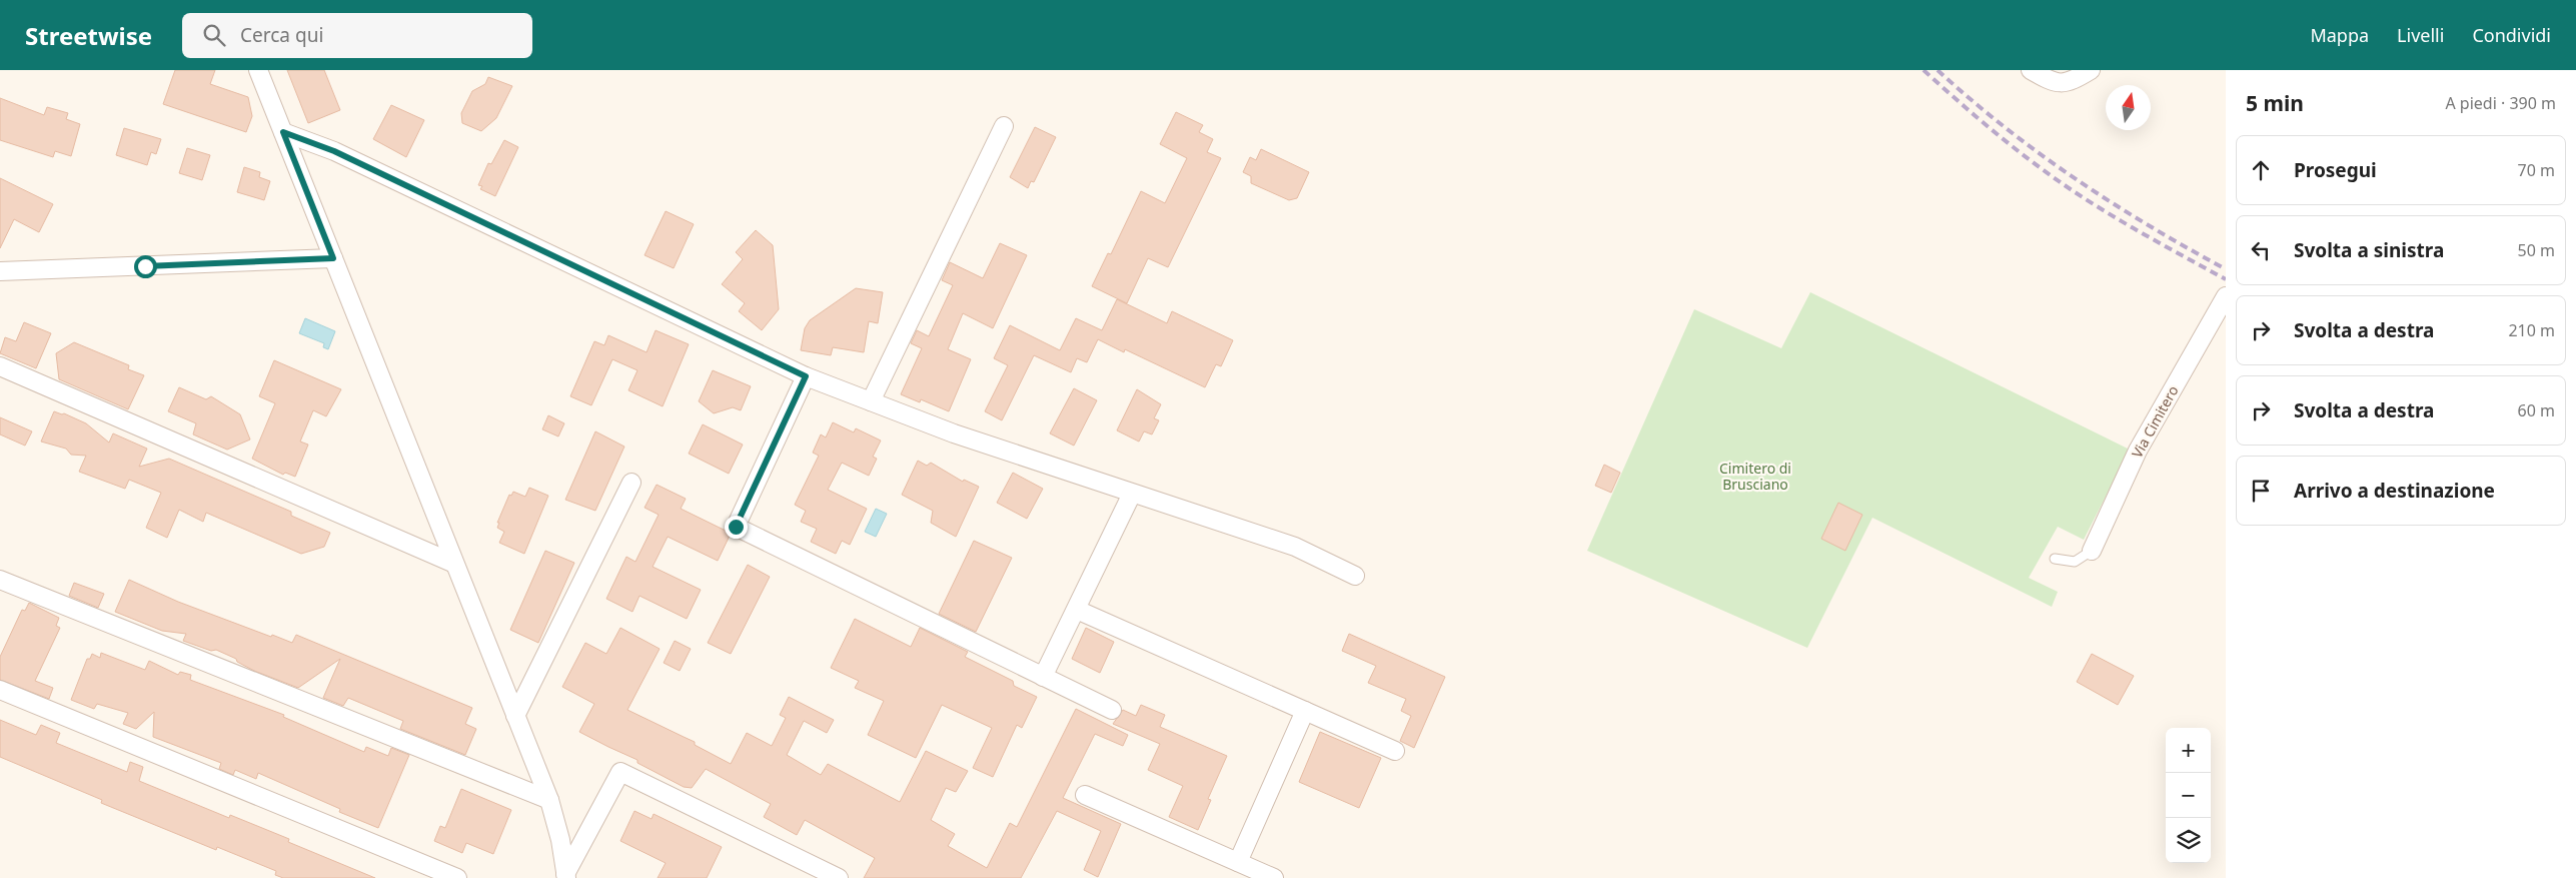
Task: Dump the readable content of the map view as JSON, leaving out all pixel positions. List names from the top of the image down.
{
  "streets": {
    "street": ["Via Cimitero"]
  },
  "parks": ["Cimitero di Brusciano"],
  "north": "top",
  "page": {
    "header": "Streetwise",
    "search": "Cerca qui",
    "nav": ["Mappa", "Livelli", "Condividi"],
    "heading": ["5 min", "A piedi · 390 m"],
    "list": [
      ["Prosegui", "70 m"],
      ["Svolta a sinistra", "50 m"],
      ["Svolta a destra", "210 m"],
      ["Svolta a destra", "60 m"],
      "Arrivo a destinazione"
    ],
    "map_buttons": ["+", "−"]
  }
}
